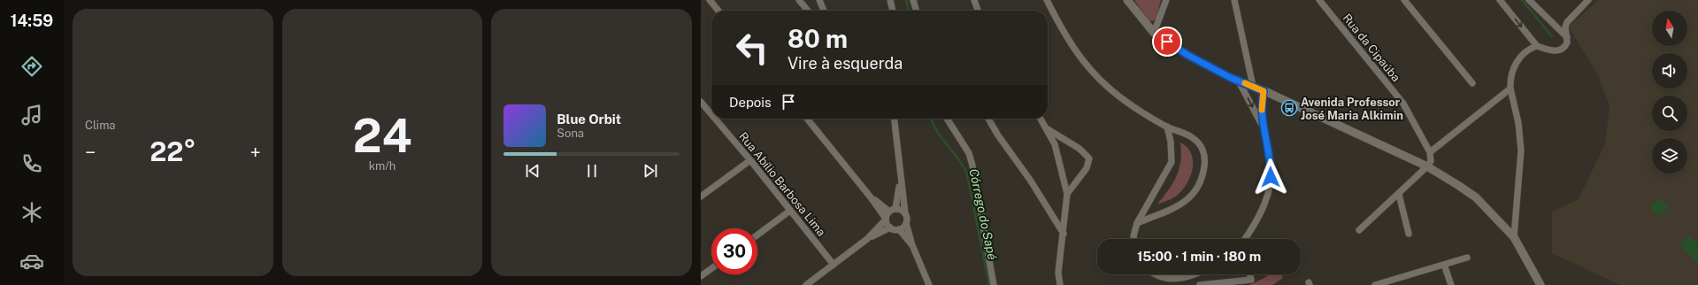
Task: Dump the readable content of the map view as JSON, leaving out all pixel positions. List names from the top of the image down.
{
  "streets": {
    "street": ["Rua da Cipaúba", "Rua Abílio Barbosa Lima"]
  },
  "water": ["Córrego do Sapé"],
  "places": {
    "bus stop": ["Avenida Professor José Maria Alkimin"]
  },
  "north": "top",
  "page": {
    "tabs": "14:59",
    "tile": [
      "Clima",
      ["24", "km/h"]
    ],
    "turn": ["80 m", "Vire à esquerda"],
    "then": "Depois",
    "song": ["Blue Orbit", "Sona"],
    "heat": ["−", "22°", "+"],
    "limit": "30",
    "trip": "15:00 · 1 min · 180 m"
  }
}
